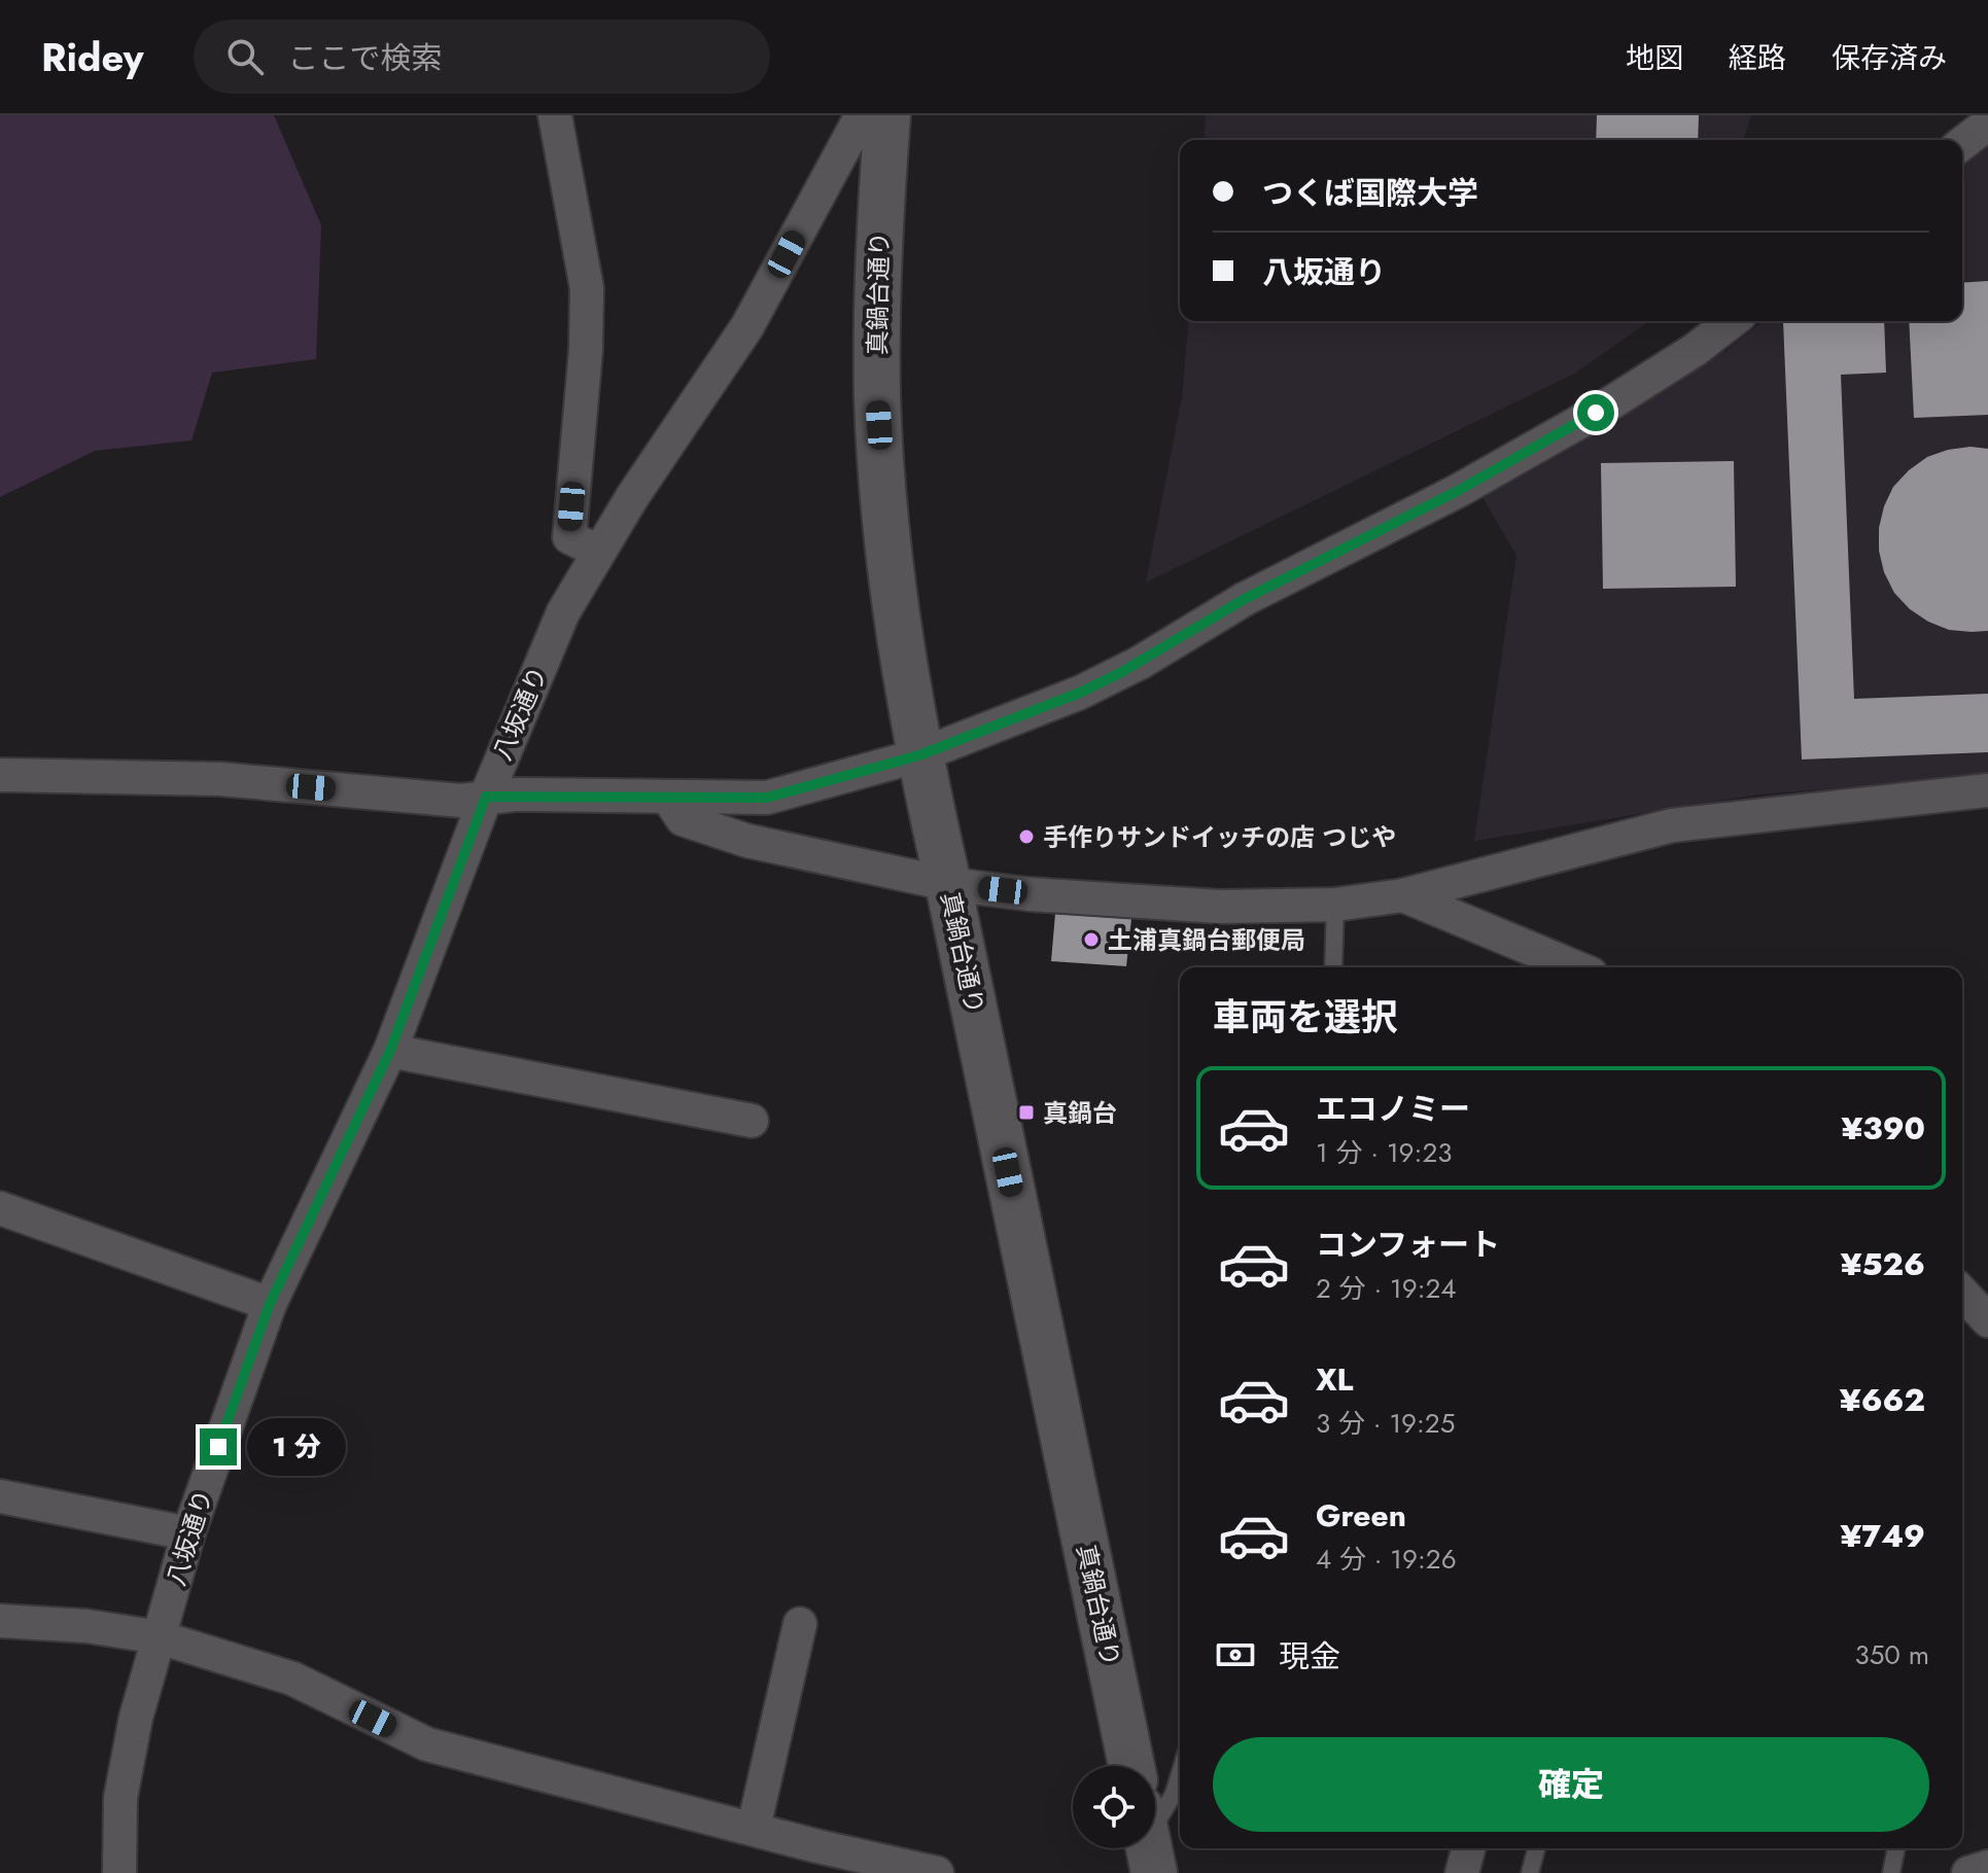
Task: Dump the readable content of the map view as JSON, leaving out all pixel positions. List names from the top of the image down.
{
  "streets": {
    "street": ["真鍋台通り", "八坂通り"]
  },
  "places": {
    "other": ["手作りサンドイッチの店 つじや", "土浦真鍋台郵便局"],
    "transit": ["真鍋台"]
  },
  "page": {
    "header": "Ridey",
    "search": "ここで検索",
    "nav": ["地図", "経路", "保存済み"],
    "banner": ["つくば国際大学", "八坂通り"],
    "heading": "車両を選択",
    "list": [
      {
        "name": "エコノミー",
        "note": "1 分 · 19:23",
        "value": "¥390"
      },
      {
        "name": "コンフォート",
        "note": "2 分 · 19:24",
        "value": "¥526"
      },
      {
        "name": "XL",
        "note": "3 分 · 19:25",
        "value": "¥662"
      },
      {
        "name": "Green",
        "note": "4 分 · 19:26",
        "value": "¥749"
      }
    ],
    "bubble": "1 分",
    "pay": ["現金", "350 m"],
    "buttons": "確定"
  }
}
